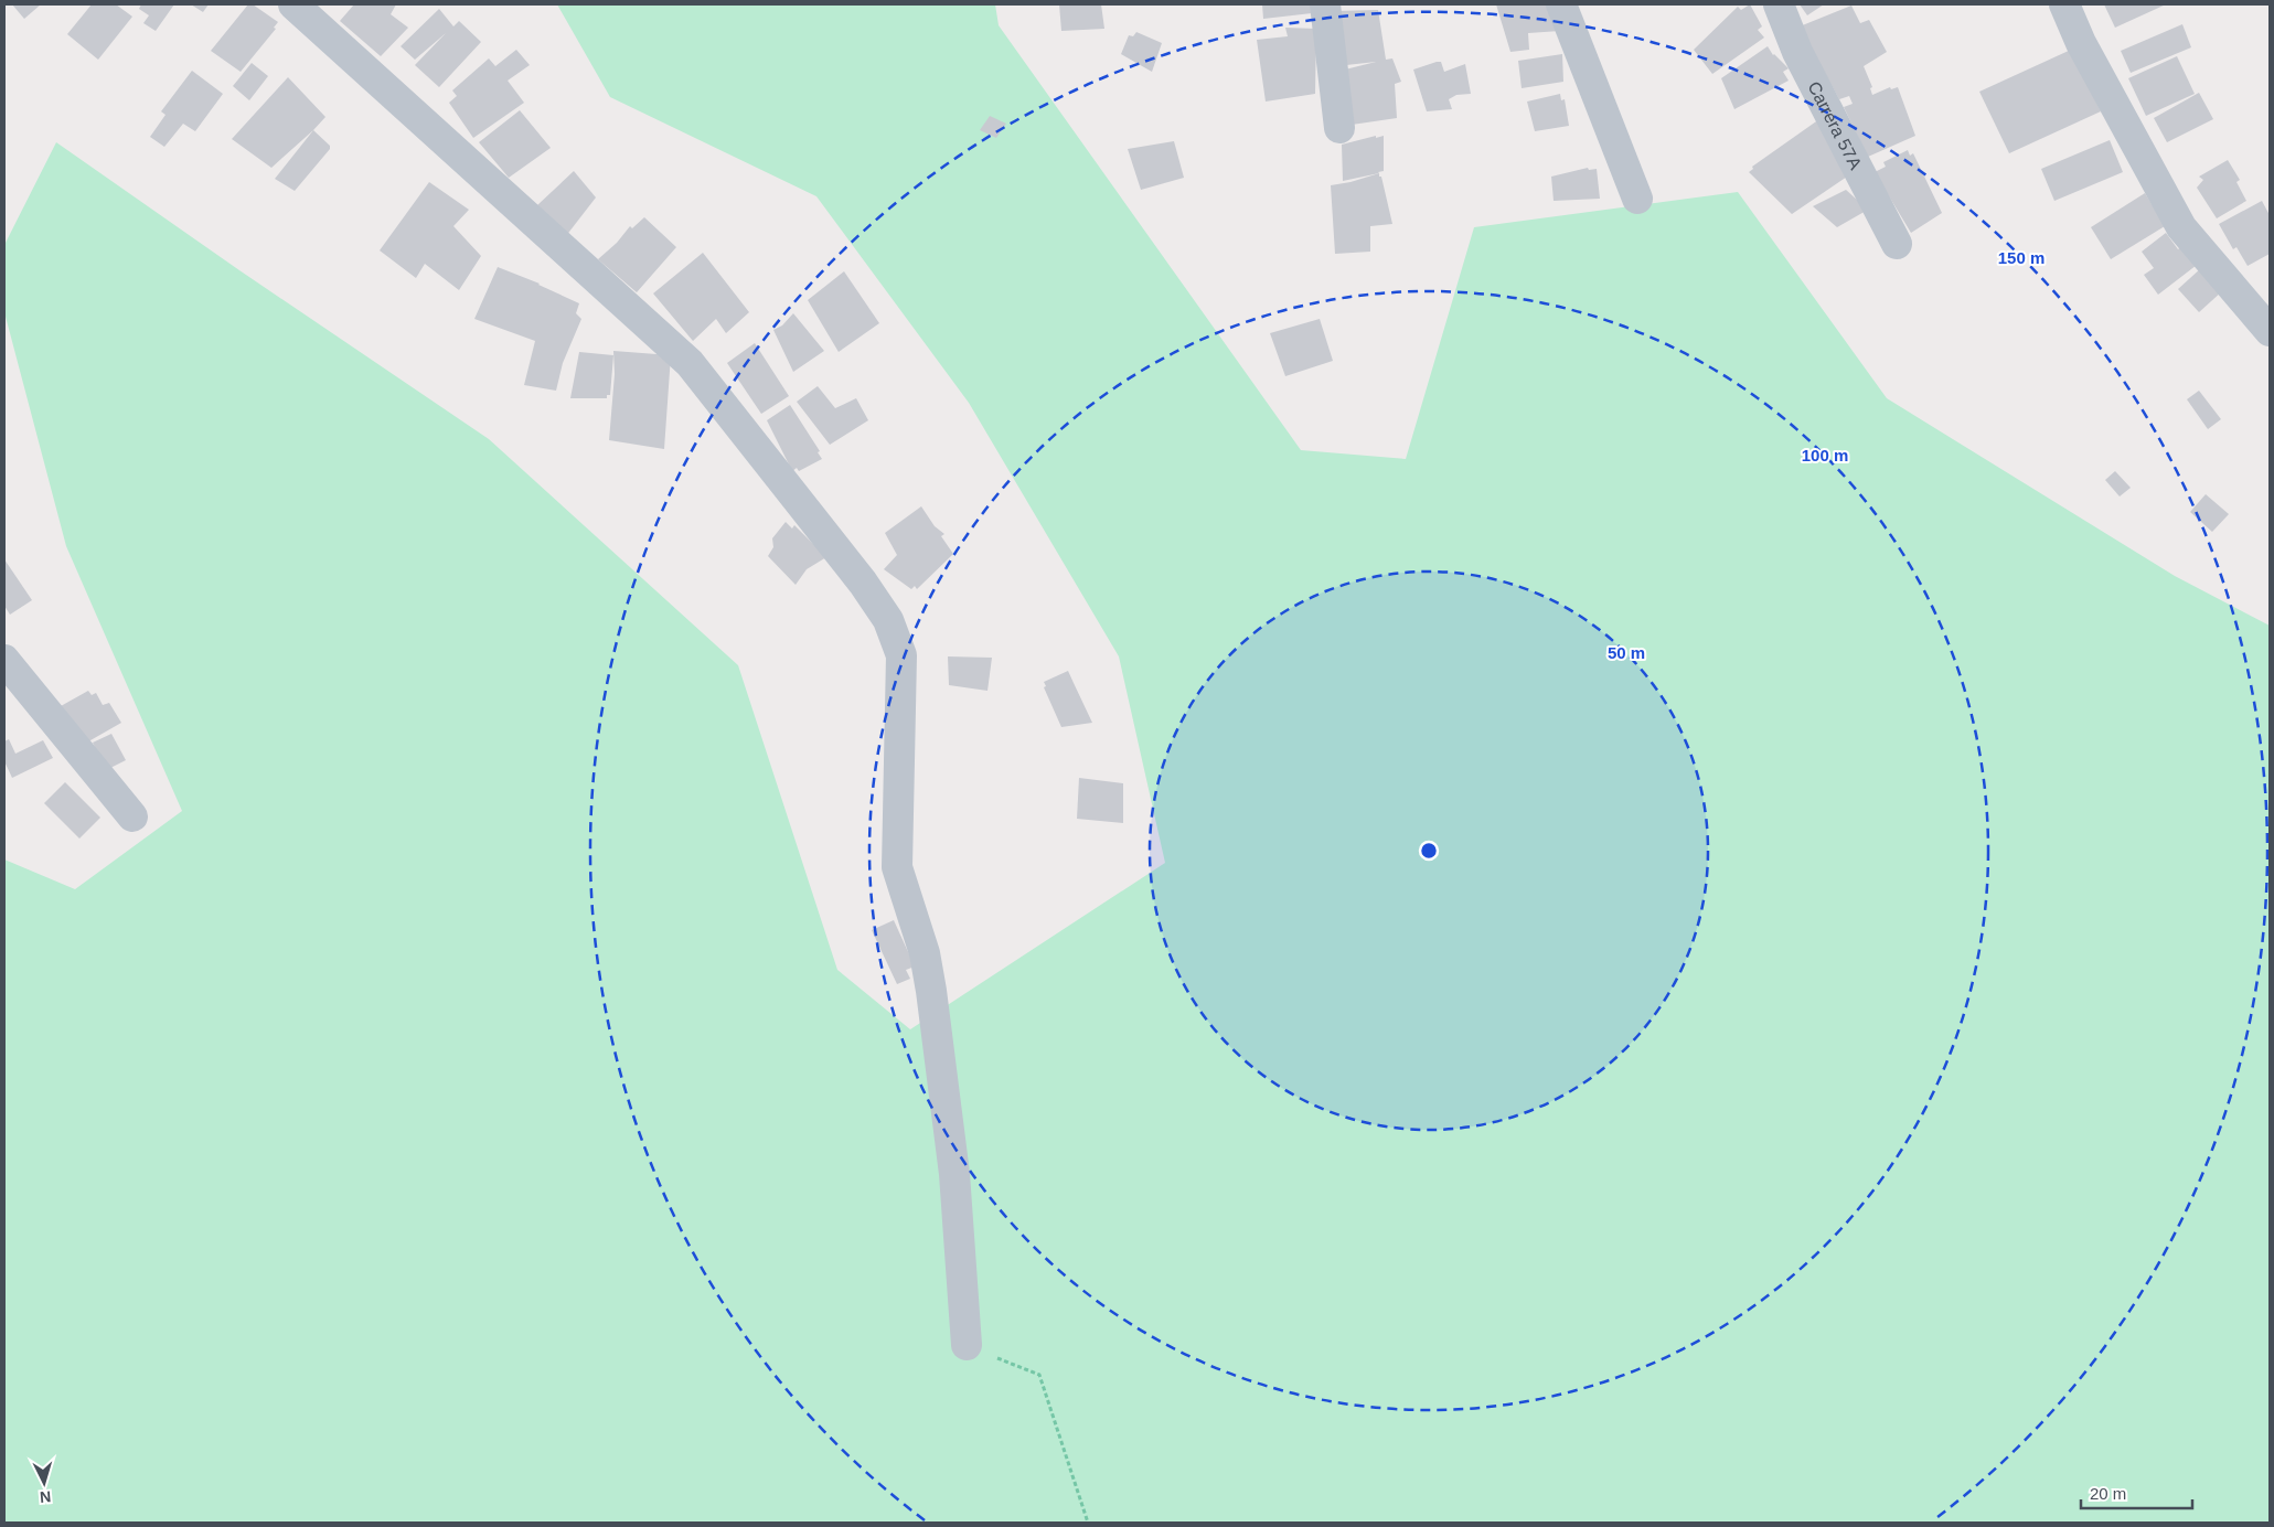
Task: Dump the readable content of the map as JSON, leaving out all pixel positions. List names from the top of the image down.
{
  "streets": {
    "street": ["Carrera 57A"]
  },
  "scale_bar": "20 m",
  "north": "bottom",
  "rings": ["150 m", "100 m", "50 m"]
}
